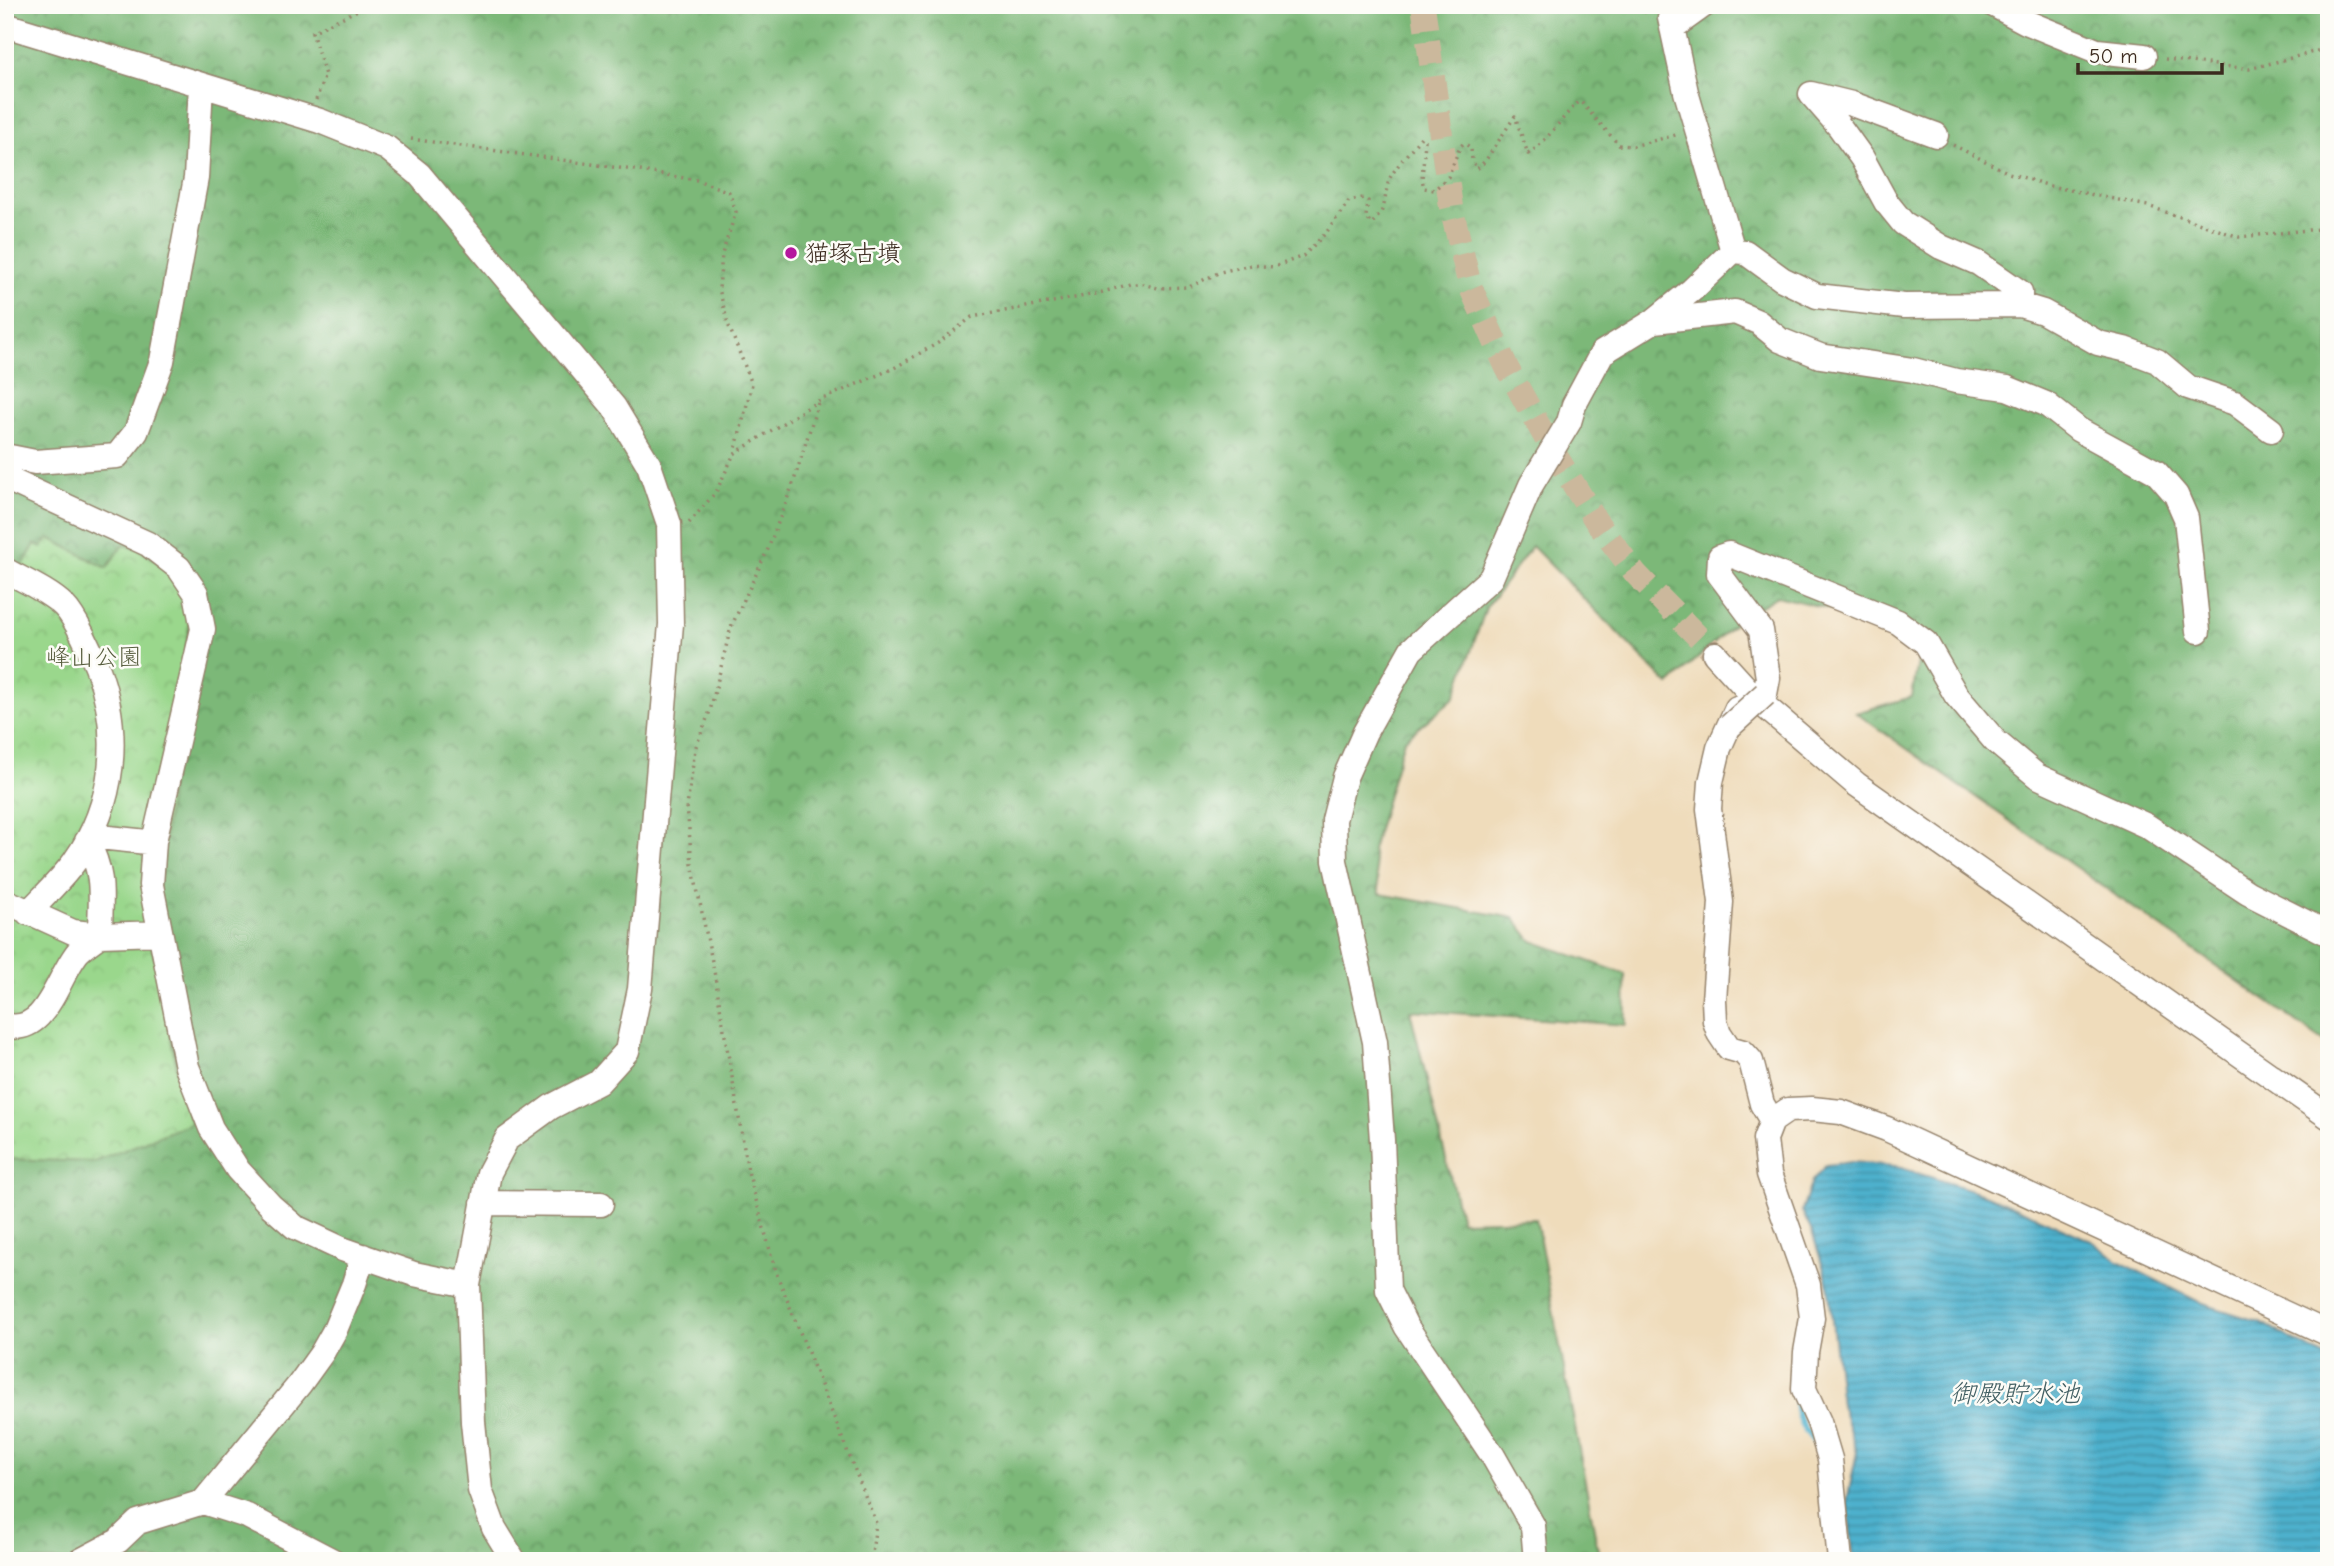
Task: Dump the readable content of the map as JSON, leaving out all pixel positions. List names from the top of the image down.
{
  "water": ["御殿貯水池"],
  "parks": ["峰山公園"],
  "places": ["猫塚古墳"],
  "scale_bar": "50 m"
}
